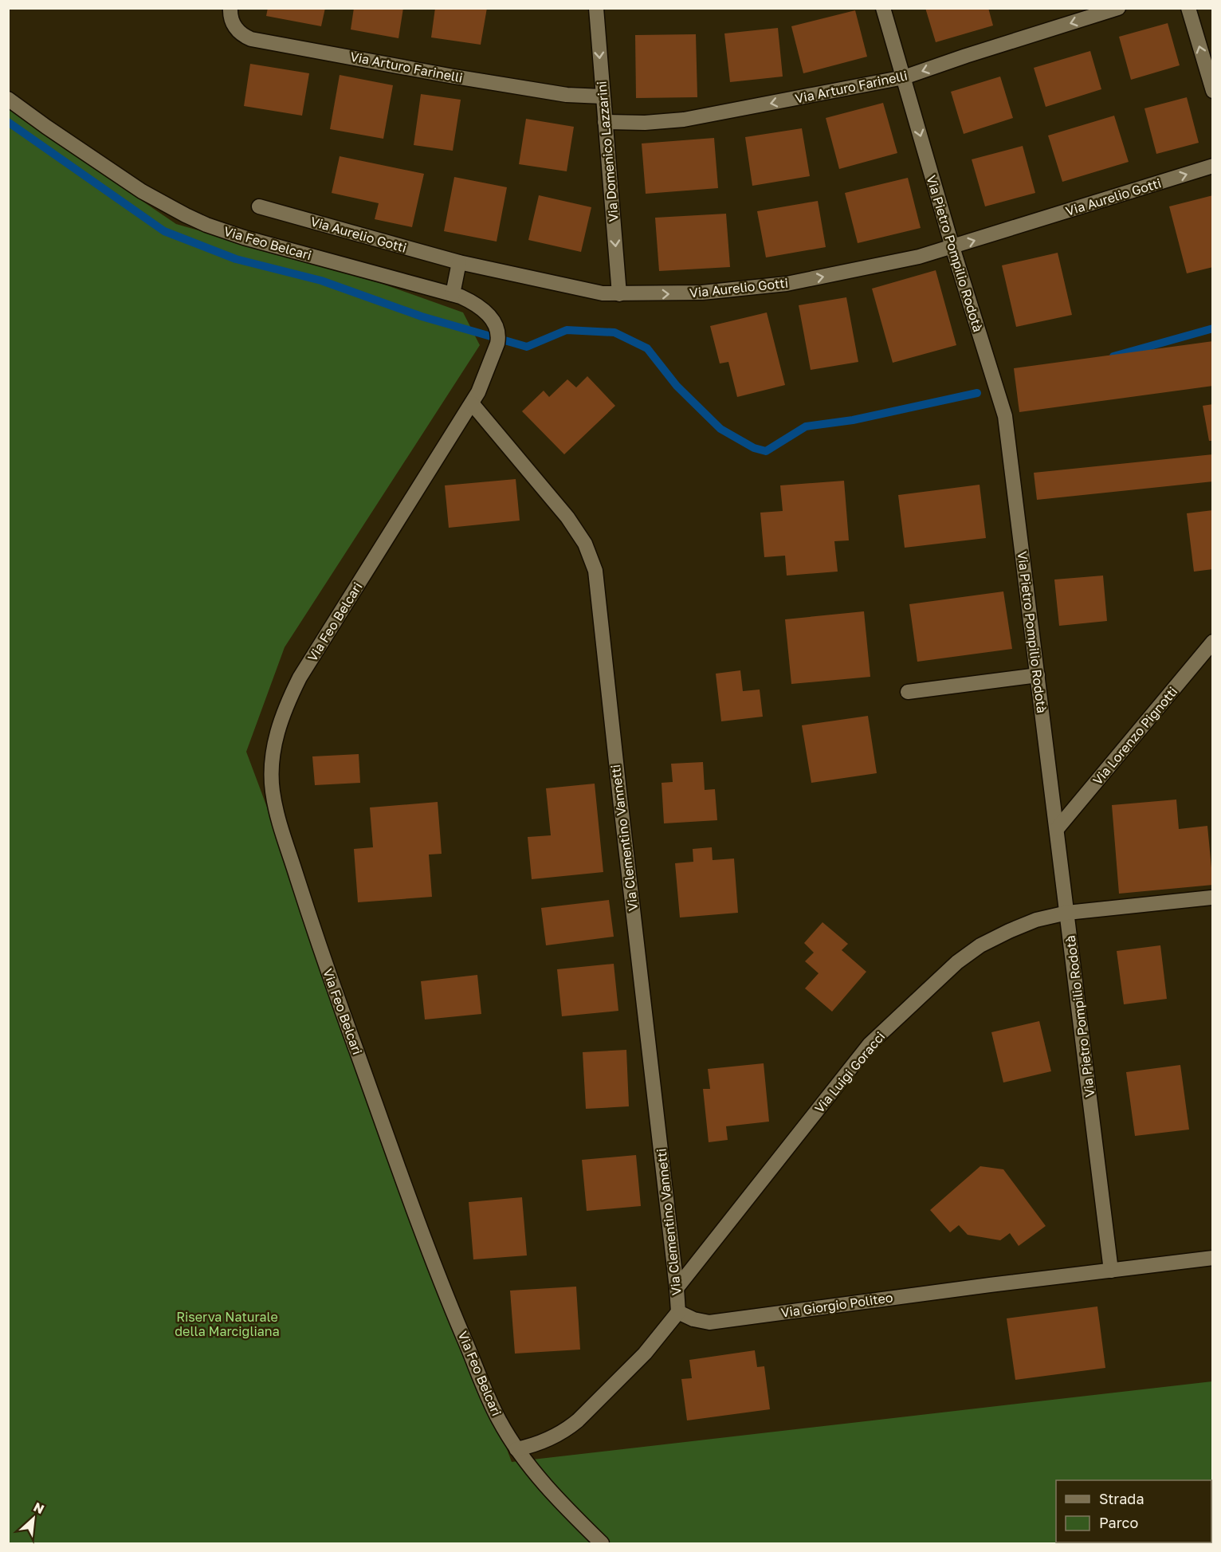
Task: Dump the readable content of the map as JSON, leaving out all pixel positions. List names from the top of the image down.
{
  "streets": {
    "street": [
      "Via Arturo Farinelli",
      "Via Domenico Lazzarini",
      "Via Aurelio Gotti",
      "Via Feo Belcari",
      "Via Pietro Pompilio Rodotà",
      "Via Lorenzo Pignotti",
      "Via Clementino Vannetti",
      "Via Luigi Goracci",
      "Via Giorgio Politeo"
    ]
  },
  "crossings": [
    ["Via Arturo Farinelli", "Via Domenico Lazzarini"],
    ["Via Arturo Farinelli", "Via Pietro Pompilio Rodotà"],
    ["Via Domenico Lazzarini", "Via Aurelio Gotti"],
    ["Via Aurelio Gotti", "Via Pietro Pompilio Rodotà"],
    ["Via Feo Belcari", "Via Clementino Vannetti"],
    ["Via Pietro Pompilio Rodotà", "Via Lorenzo Pignotti"],
    ["Via Pietro Pompilio Rodotà", "Via Luigi Goracci"],
    ["Via Pietro Pompilio Rodotà", "Via Giorgio Politeo"],
    ["Via Clementino Vannetti", "Via Luigi Goracci"],
    ["Via Clementino Vannetti", "Via Giorgio Politeo"]
  ],
  "one_way": ["Via Arturo Farinelli", "Via Domenico Lazzarini", "Via Aurelio Gotti"],
  "parks": ["Riserva Naturale della Marcigliana"],
  "legend": ["Strada", "Parco"],
  "north": "top right"
}
